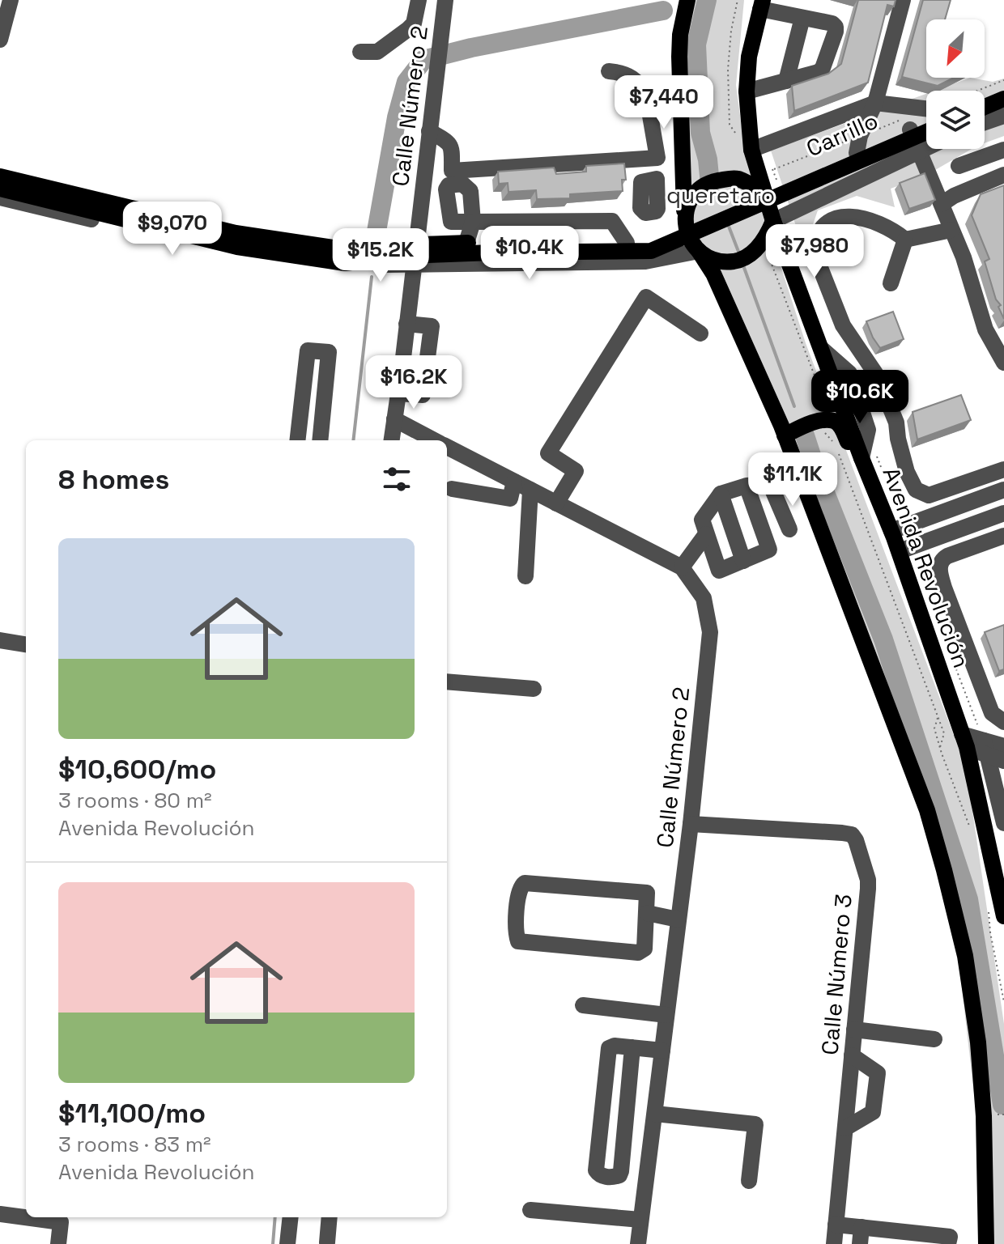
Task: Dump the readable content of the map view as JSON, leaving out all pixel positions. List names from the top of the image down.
{
  "streets": {
    "main road": ["Carrillo", "Avenida Revolución"],
    "street": ["Calle Número 2", "Calle Número 3"]
  },
  "crossings": [
    ["Calle Número 2", "Calle Número 3"],
    ["Carrillo", "Avenida Revolución"]
  ],
  "parks": ["queretaro"],
  "north": "bottom left",
  "page": {
    "price": [
      "$7,440",
      "$9,070",
      "$7,980",
      "$10.4K",
      "$15.2K",
      "$16.2K",
      "$10.6K",
      "$11.1K"
    ],
    "heading": "8 homes",
    "list": [
      {
        "name": "$10,600/mo",
        "note": "3 rooms · 80 m² · Avenida Revolución"
      },
      {
        "name": "$11,100/mo",
        "note": "3 rooms · 83 m² · Avenida Revolución"
      }
    ]
  }
}
